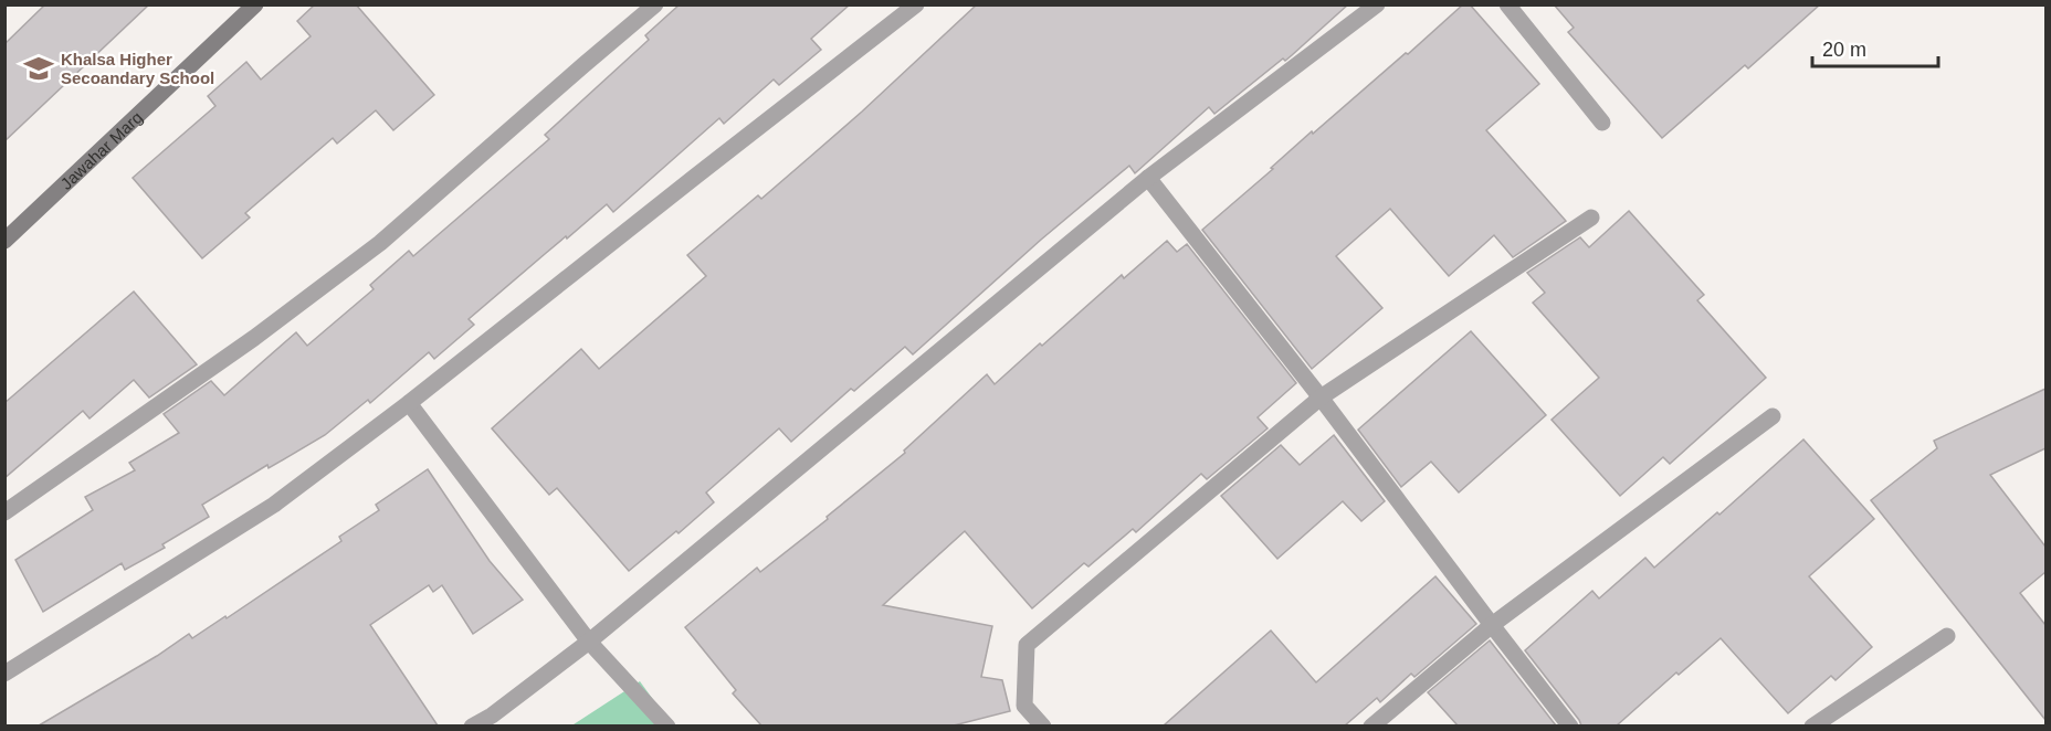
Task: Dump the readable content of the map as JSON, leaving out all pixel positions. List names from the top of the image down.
{
  "streets": {
    "street": ["Jawahar Marg"]
  },
  "places": {
    "school or university": ["Khalsa Higher Secoandary School"]
  },
  "scale_bar": "20 m"
}
